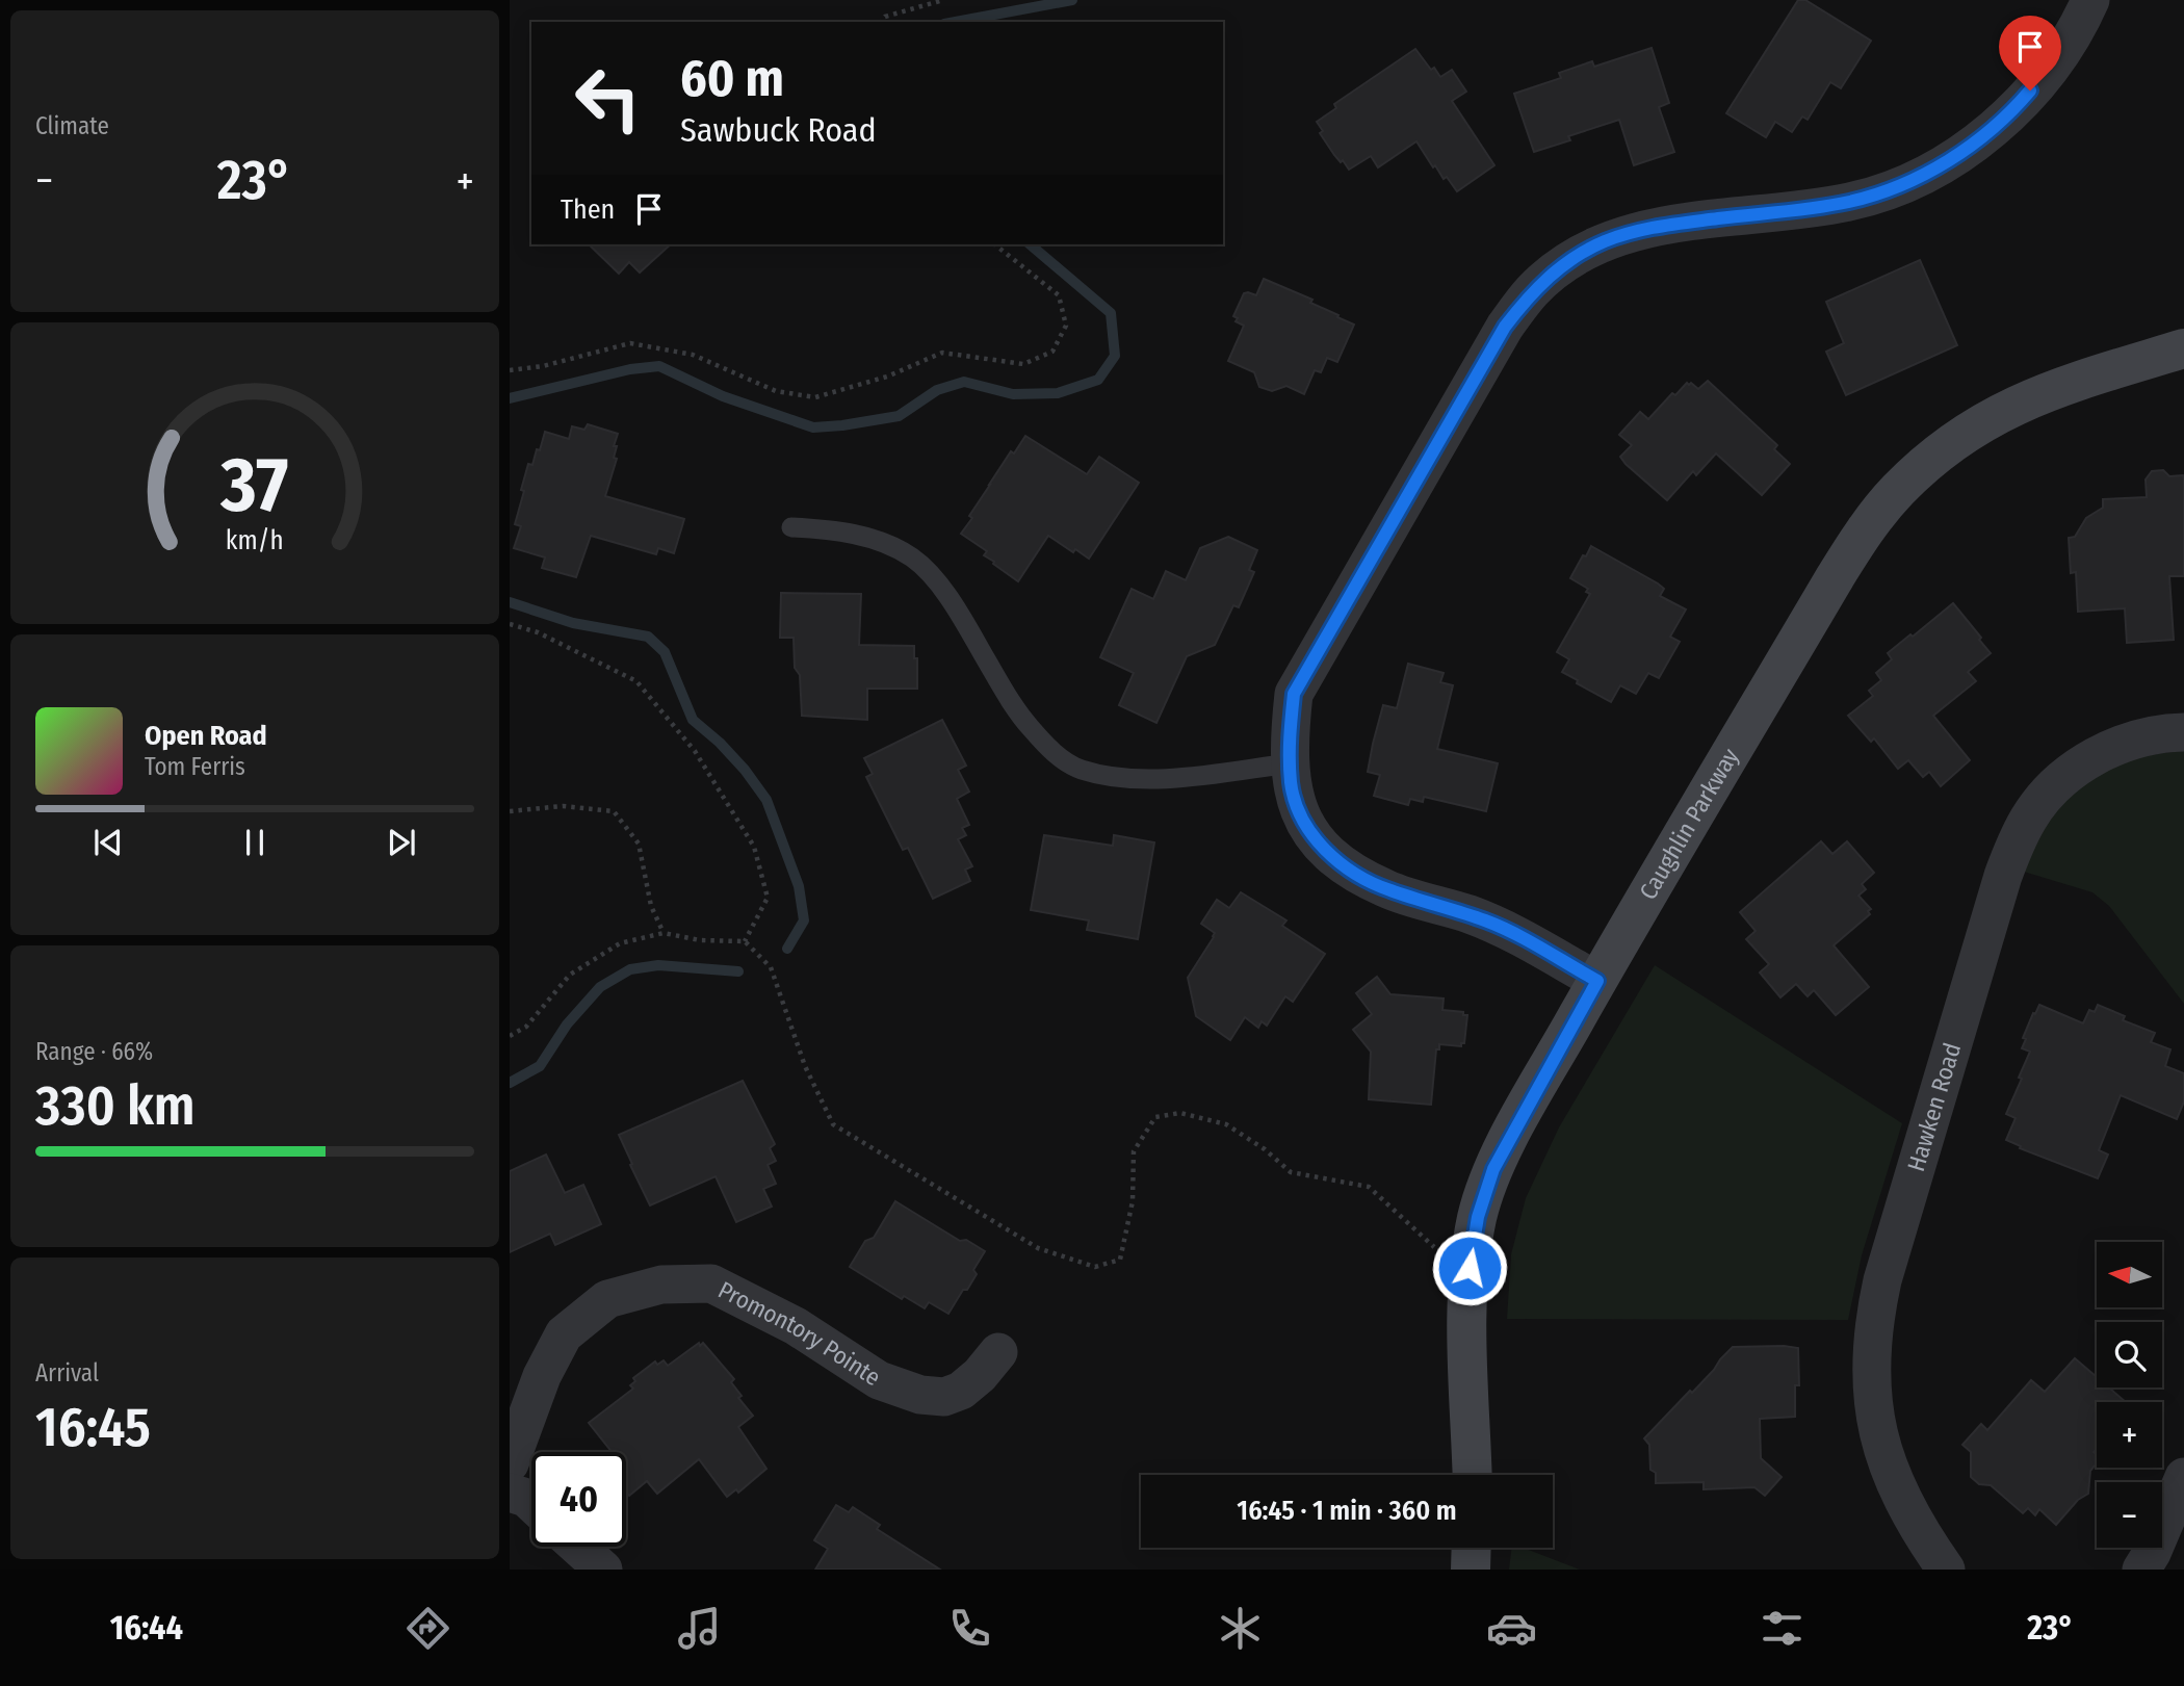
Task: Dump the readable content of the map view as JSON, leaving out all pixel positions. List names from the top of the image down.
{
  "streets": {
    "street": ["Caughlin Parkway", "Hawken Road", "Promontory Pointe"]
  },
  "north": "left",
  "page": {
    "tile": [
      "Climate",
      ["Range · 66%", "330 km"],
      ["Arrival", "16:45"]
    ],
    "turn": ["60 m", "Sawbuck Road"],
    "heat": ["−", "23°", "+"],
    "then": "Then",
    "song": ["Open Road", "Tom Ferris"],
    "map_buttons": ["+", "−"],
    "limit": "40",
    "trip": "16:45 · 1 min · 360 m",
    "tabs": ["16:44", "23°"],
    "gauge": ["37", "km/h"]
  }
}
